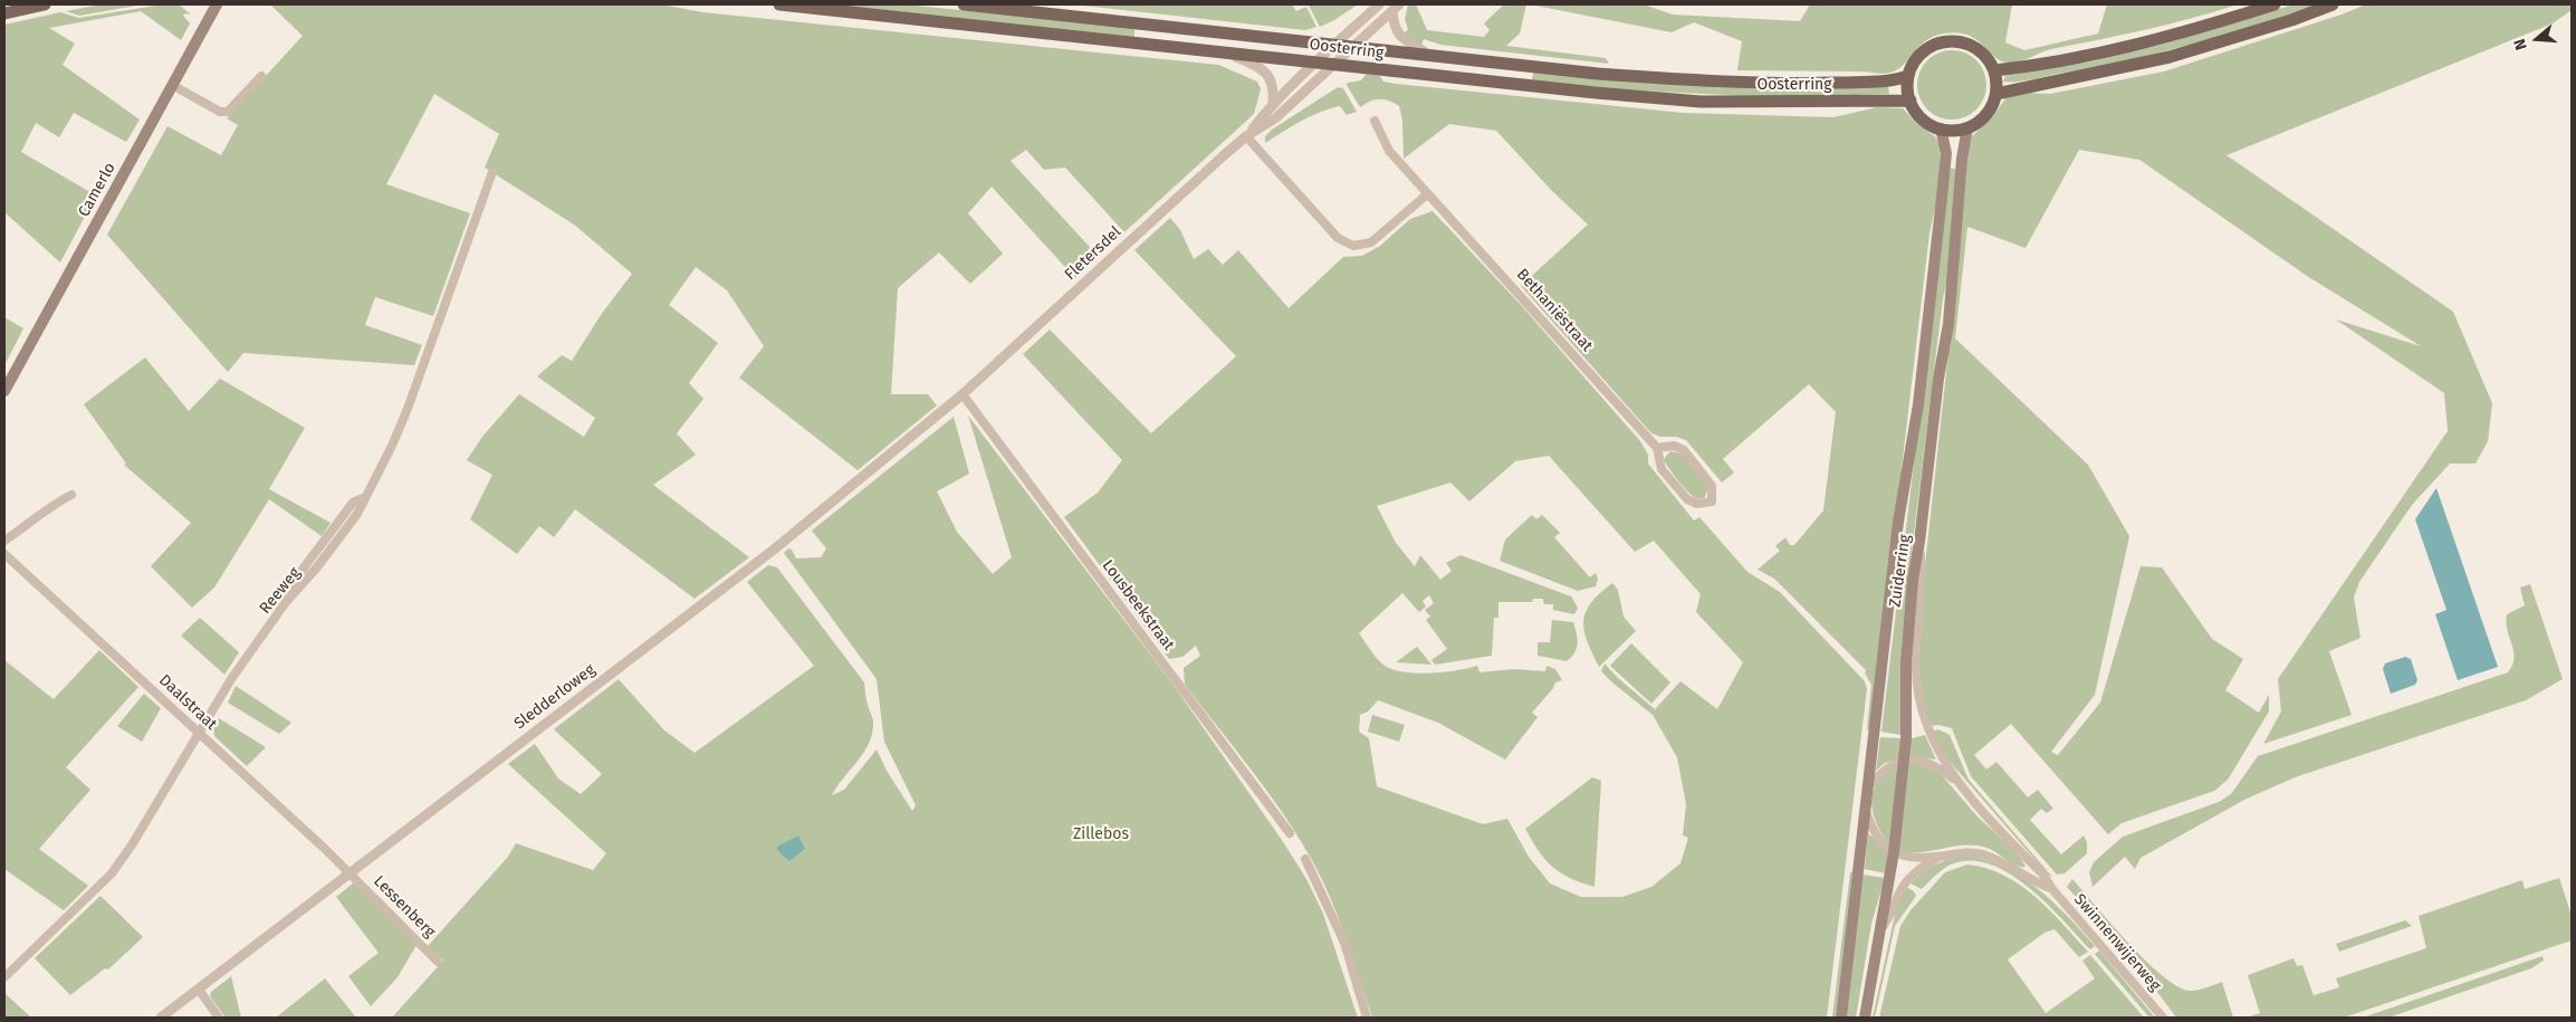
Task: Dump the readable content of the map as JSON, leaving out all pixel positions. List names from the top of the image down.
{
  "streets": {
    "main road": ["Oosterring", "Camerlo", "Zuiderring"],
    "street": [
      "Fletersdel",
      "Bethaniëstraat",
      "Reeweg",
      "Lousbeekstraat",
      "Sledderloweg",
      "Daalstraat",
      "Lessenberg",
      "Swinnenwijerweg"
    ]
  },
  "crossings": [
    ["Oosterring", "Fletersdel"],
    ["Oosterring", "Zuiderring"],
    ["Fletersdel", "Lousbeekstraat"],
    ["Fletersdel", "Sledderloweg"],
    ["Zuiderring", "Swinnenwijerweg"],
    ["Reeweg", "Daalstraat"],
    ["Lousbeekstraat", "Sledderloweg"],
    ["Sledderloweg", "Daalstraat"],
    ["Sledderloweg", "Lessenberg"],
    ["Daalstraat", "Lessenberg"]
  ],
  "parks": ["Zillebos"],
  "north": "left"
}
